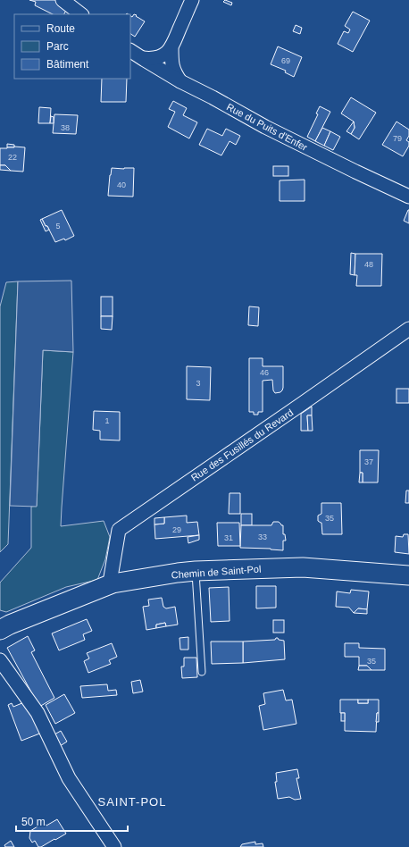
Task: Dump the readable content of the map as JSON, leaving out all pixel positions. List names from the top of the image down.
{
  "streets": {
    "main road": ["Chemin de Saint-Pol"],
    "street": ["Rue du Puits d'Enfer", "Rue des Fusillés du Revard"]
  },
  "crossings": [
    ["Rue des Fusillés du Revard", "Chemin de Saint-Pol"]
  ],
  "districts": ["SAINT-POL"],
  "house_numbers": [
    "69",
    "38",
    "79",
    "22",
    "40",
    "5",
    "48",
    "46",
    "3",
    "1",
    "37",
    "35",
    "29",
    "33",
    "31",
    "35"
  ],
  "legend": ["Route", "Parc", "Bâtiment"],
  "scale_bar": "50 m"
}
